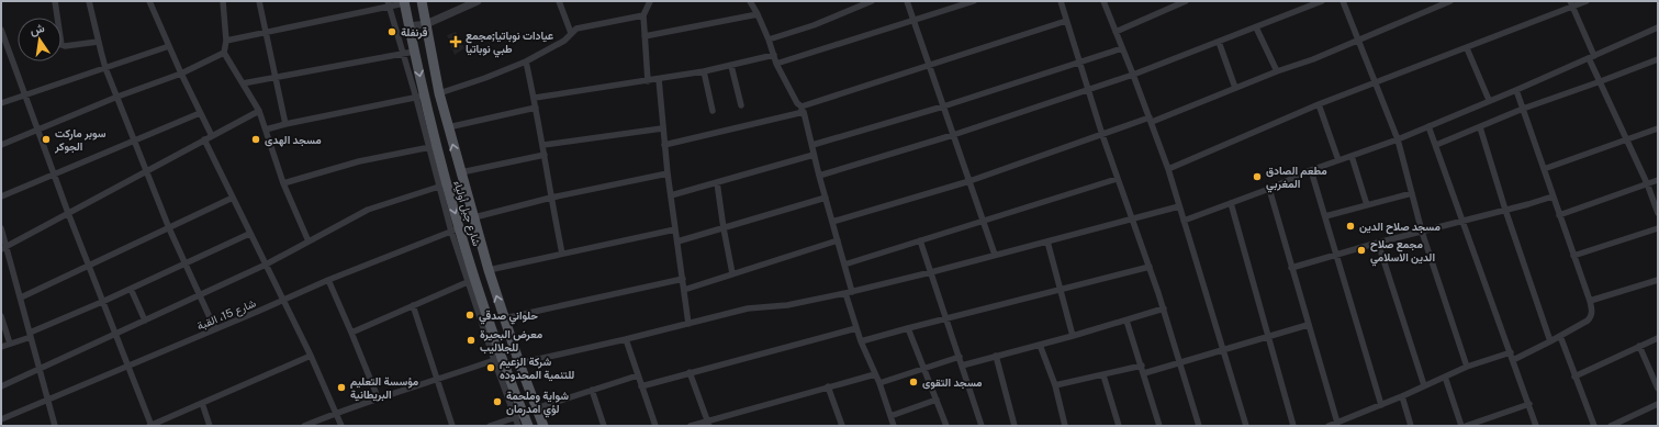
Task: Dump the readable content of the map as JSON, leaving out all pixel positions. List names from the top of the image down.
{
  "streets": {
    "main road": ["شارع جبل أولياء"],
    "street": ["شارع 15، القبة"]
  },
  "crossings": [
    ["شارع جبل أولياء", "شارع 15، القبة"]
  ],
  "places": {
    "other": [
      "قرنفلة",
      "سوبر ماركت الجوكر",
      "مسجد الهدى",
      "مطعم الصادق المغربي",
      "مسجد صلاح الدين",
      "مجمع صلاح الدين الاسلامي",
      "حلواني صدقي",
      "معرض البحيرة للجلاليب",
      "شركة الزعيم للتنمية المحدوده",
      "مسجد التقوى",
      "مؤسسة التعليم البريطانية",
      "شواية وملحمة لؤي امدرمان"
    ],
    "health": ["عيادات نوباتيا;مجمع طبي نوباتيا"]
  },
  "north": "top"
}
